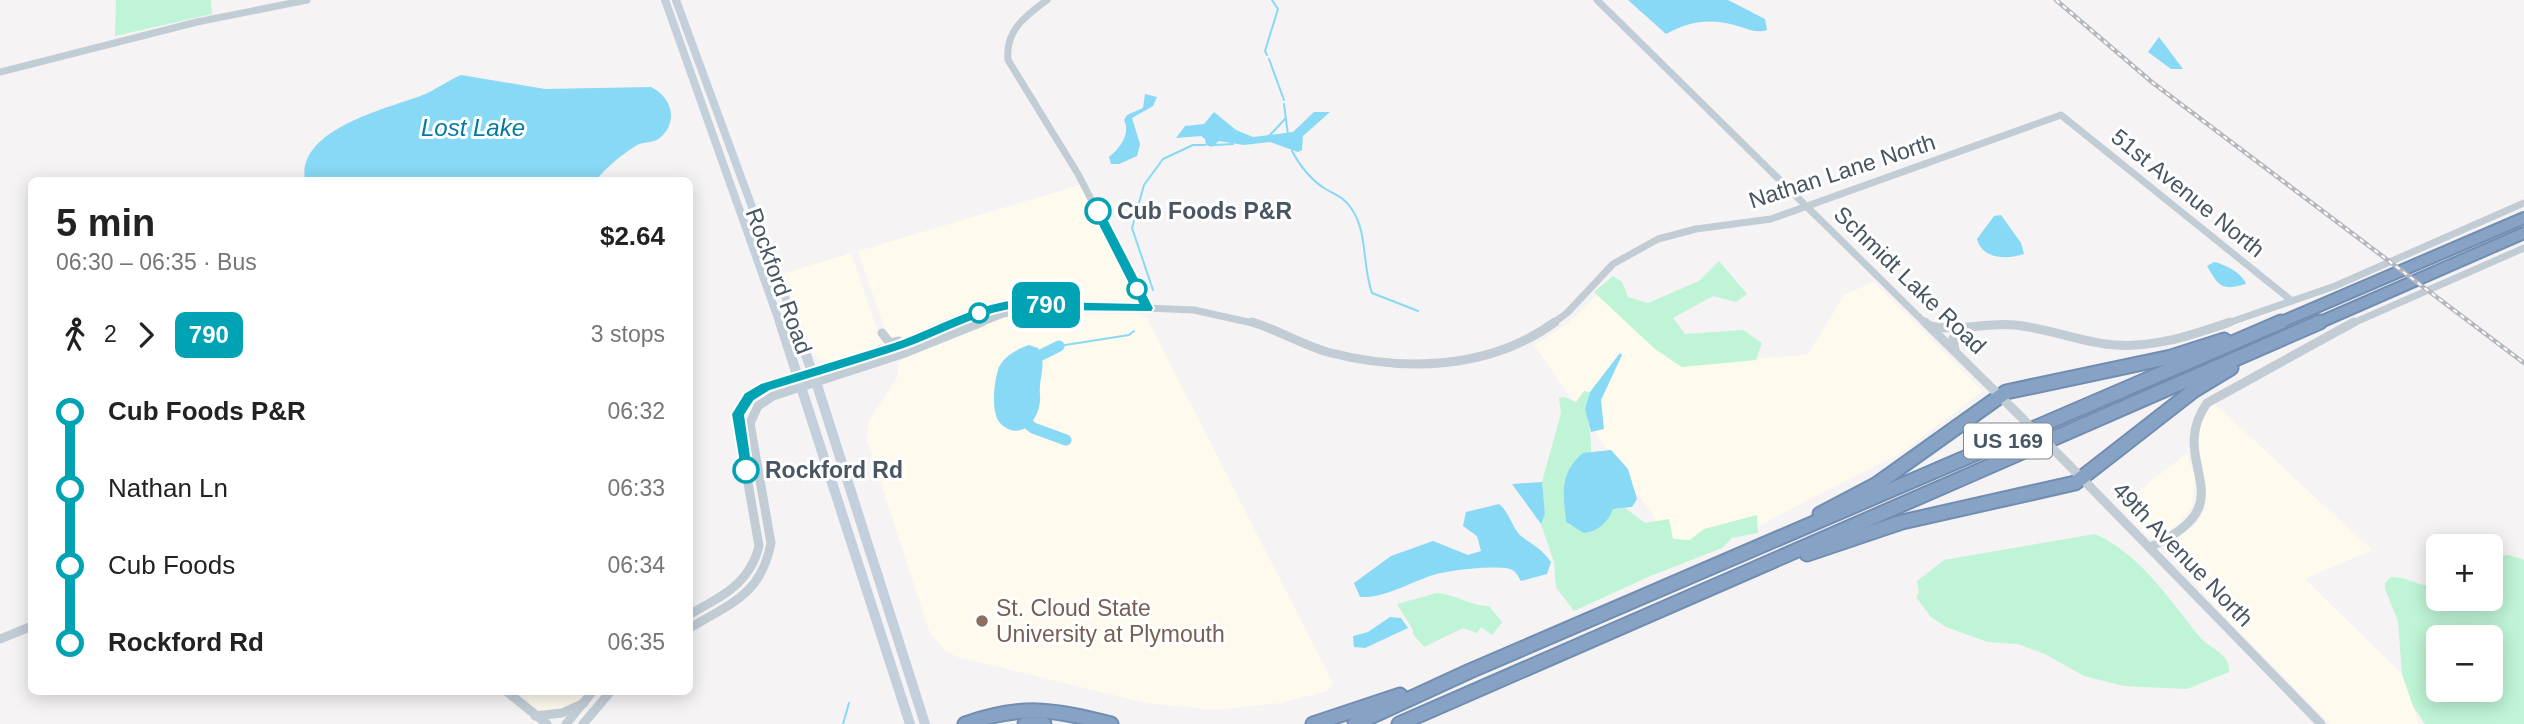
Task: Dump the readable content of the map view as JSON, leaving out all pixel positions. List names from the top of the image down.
{
  "streets": {
    "highway": ["US 169"],
    "main road": ["Rockford Road"],
    "street": [
      "Nathan Lane North",
      "51st Avenue North",
      "Schmidt Lake Road",
      "49th Avenue North"
    ]
  },
  "crossings": [
    ["Nathan Lane North", "51st Avenue North"],
    ["Nathan Lane North", "Schmidt Lake Road"],
    ["Nathan Lane North", "Rockford Road"],
    ["Schmidt Lake Road", "49th Avenue North"]
  ],
  "water": ["Lost Lake"],
  "places": ["Cub Foods P&R", "Rockford Rd", "St. Cloud State University at Plymouth"],
  "lines": ["bus line 790"],
  "page": {
    "on_map": "790",
    "heading": ["5 min", "06:30 – 06:35 · Bus", "$2.64"],
    "legs": ["2", "790", "3 stops"],
    "list": [
      {
        "name": "Cub Foods P&R",
        "value": "06:32"
      },
      {
        "name": "Nathan Ln",
        "value": "06:33"
      },
      {
        "name": "Cub Foods",
        "value": "06:34"
      },
      {
        "name": "Rockford Rd",
        "value": "06:35"
      }
    ],
    "map_buttons": ["+", "−"]
  }
}
